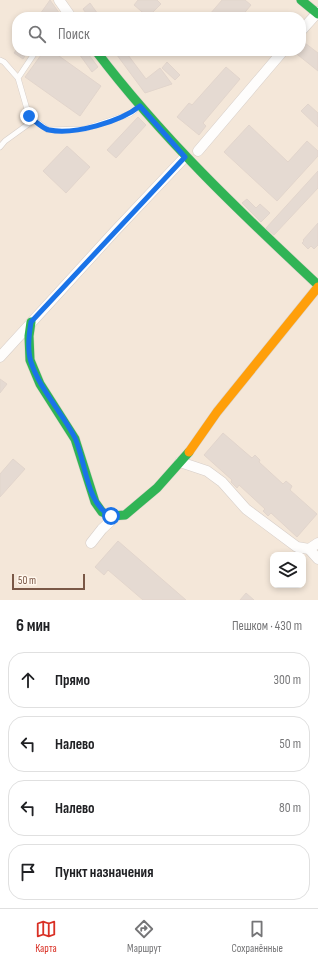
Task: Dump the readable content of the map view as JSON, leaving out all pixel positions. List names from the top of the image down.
{
  "scale_bar": "50 m",
  "page": {
    "search": "Поиск",
    "scale": "50 m",
    "heading": ["6 мин", "Пешком · 430 m"],
    "list": [
      ["Прямо", "300 m"],
      ["Налево", "50 m"],
      ["Налево", "80 m"],
      "Пункт назначения"
    ],
    "nav": ["Карта", "Маршрут", "Сохранённые"]
  }
}
